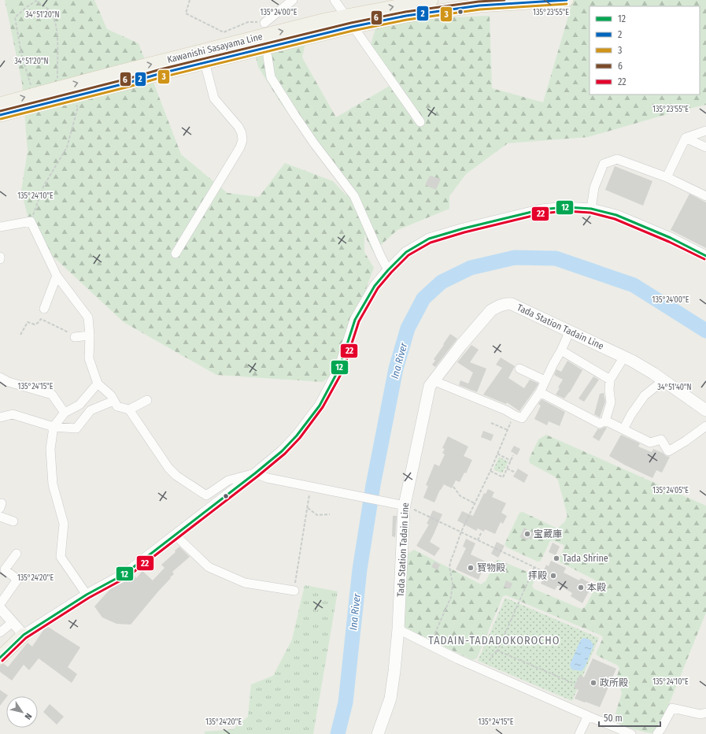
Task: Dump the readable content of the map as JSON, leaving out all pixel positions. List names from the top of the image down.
{
  "streets": {
    "main road": ["Kawanishi Sasayama Line", "Tada Station Tadain Line"]
  },
  "districts": ["TADAIN-TADADOKOROCHO"],
  "water": ["Ina River"],
  "places": [
    "宝蔵庫",
    "Tada Shrine",
    "寳物殿",
    "拝殿",
    "本殿",
    "政所殿"
  ],
  "lines": [
    "transit line 2",
    "transit line 6",
    "transit line 3",
    "transit line 12",
    "transit line 22"
  ],
  "legend": [
    "12",
    "2",
    "3",
    "6",
    "22"
  ],
  "scale_bar": "50 m",
  "north": "bottom right",
  "coordinates": [
    "135°24'00\"E",
    "135°23'55\"E",
    "34°51'20\"N",
    "135°24'10\"E",
    "135°24'15\"E",
    "34°51'40\"N",
    "135°24'05\"E",
    "135°24'20\"E"
  ]
}
